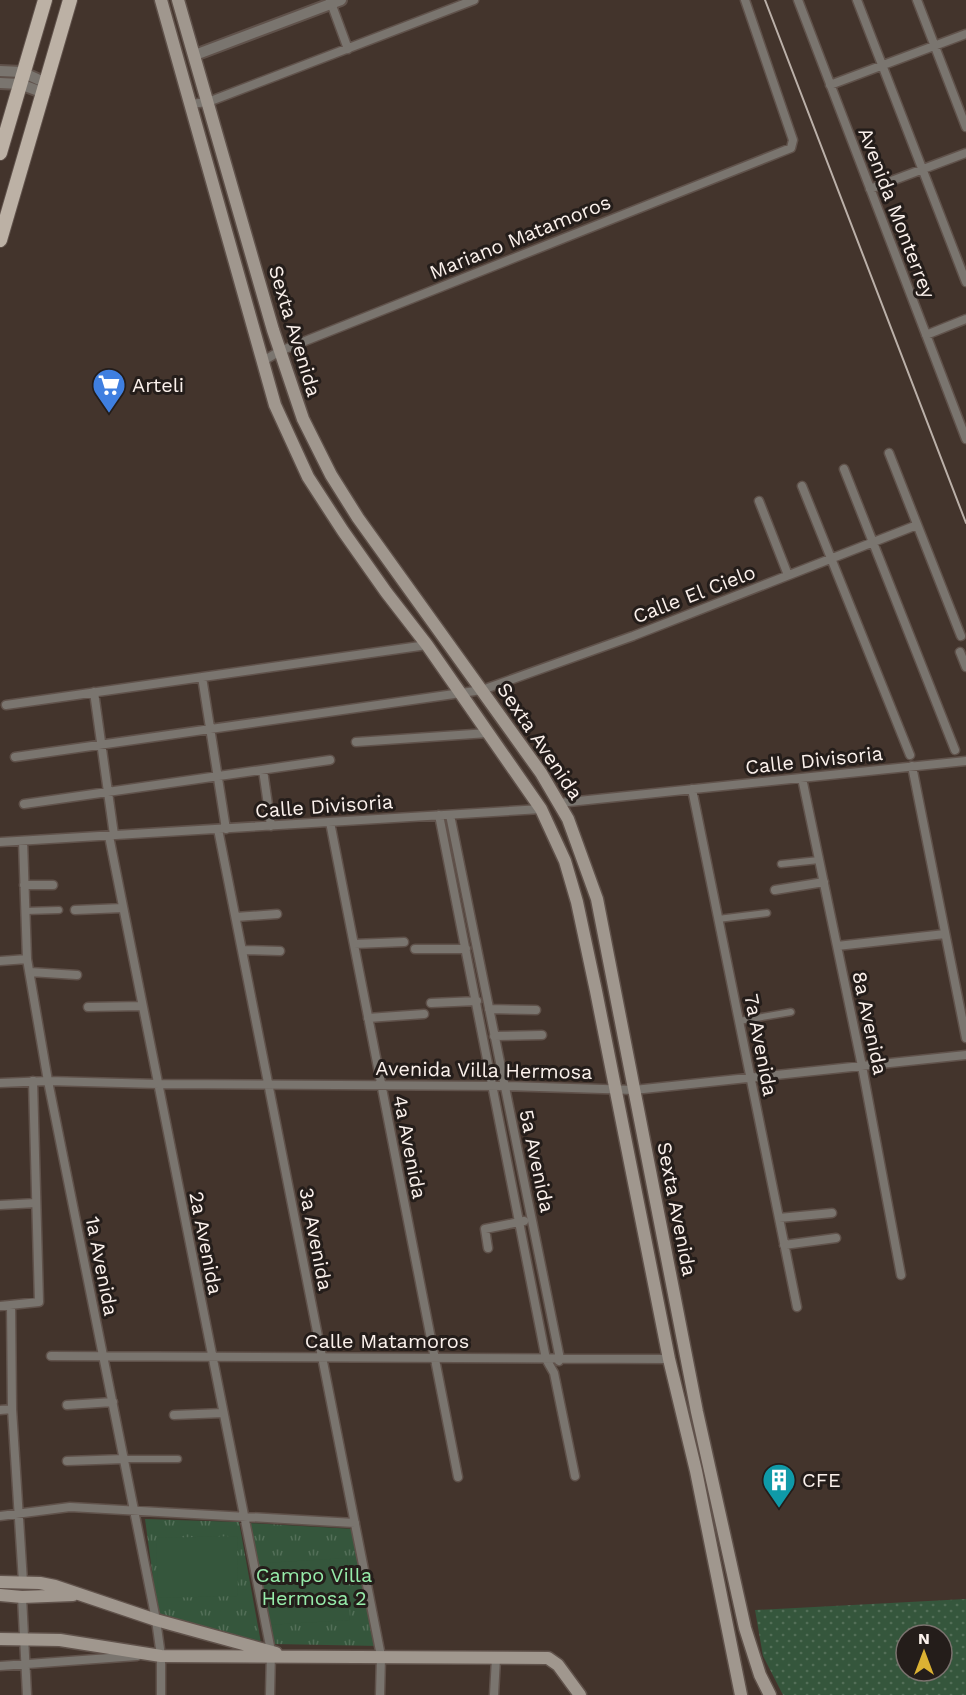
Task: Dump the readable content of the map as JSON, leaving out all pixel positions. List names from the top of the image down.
{
  "streets": {
    "main road": ["Sexta Avenida"],
    "street": [
      "Avenida Monterrey",
      "Mariano Matamoros",
      "Calle El Cielo",
      "Calle Divisoria",
      "8a Avenida",
      "7a Avenida",
      "Avenida Villa Hermosa",
      "4a Avenida",
      "5a Avenida",
      "3a Avenida",
      "2a Avenida",
      "1a Avenida",
      "Calle Matamoros"
    ]
  },
  "crossings": [
    ["Mariano Matamoros", "Sexta Avenida"],
    ["Sexta Avenida", "Calle El Cielo"],
    ["Sexta Avenida", "Calle Divisoria"],
    ["Sexta Avenida", "Avenida Villa Hermosa"],
    ["Sexta Avenida", "Calle Matamoros"],
    ["Calle El Cielo", "3a Avenida"],
    ["Calle El Cielo", "2a Avenida"],
    ["Calle Divisoria", "8a Avenida"],
    ["Calle Divisoria", "7a Avenida"],
    ["Calle Divisoria", "4a Avenida"],
    ["Calle Divisoria", "5a Avenida"],
    ["Calle Divisoria", "3a Avenida"],
    ["Calle Divisoria", "2a Avenida"],
    ["Calle Divisoria", "1a Avenida"],
    ["8a Avenida", "Avenida Villa Hermosa"],
    ["7a Avenida", "Avenida Villa Hermosa"],
    ["Avenida Villa Hermosa", "4a Avenida"],
    ["Avenida Villa Hermosa", "5a Avenida"],
    ["Avenida Villa Hermosa", "3a Avenida"],
    ["Avenida Villa Hermosa", "2a Avenida"],
    ["Avenida Villa Hermosa", "1a Avenida"],
    ["4a Avenida", "Calle Matamoros"],
    ["5a Avenida", "Calle Matamoros"],
    ["3a Avenida", "Calle Matamoros"],
    ["2a Avenida", "Calle Matamoros"],
    ["1a Avenida", "Calle Matamoros"]
  ],
  "parks": ["Campo Villa Hermosa 2"],
  "places": {
    "supermarket": ["Arteli"],
    "building": ["CFE"]
  },
  "north": "top"
}
